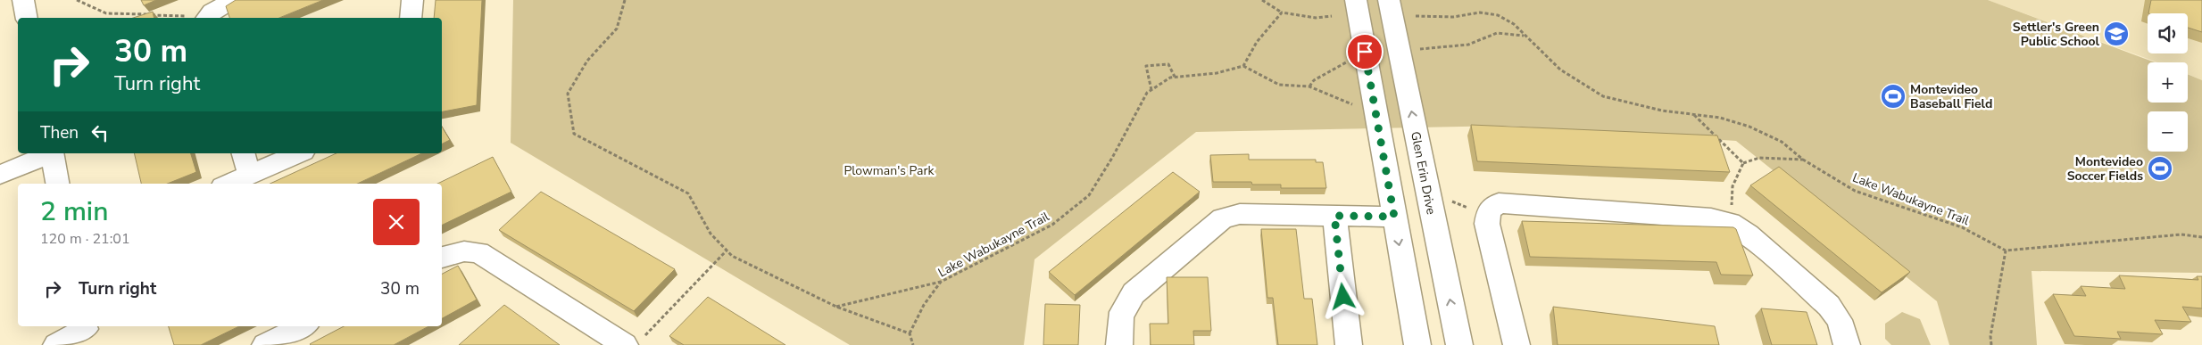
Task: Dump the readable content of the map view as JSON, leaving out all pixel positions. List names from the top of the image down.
{
  "streets": {
    "street": ["Glen Erin Drive"],
    "path": ["Lake Wabukayne Trail"]
  },
  "parks": ["Plowman's Park"],
  "places": {
    "school or university": ["Settler's Green Public School"],
    "sports": ["Montevideo Baseball Field", "Montevideo Soccer Fields"]
  },
  "page": {
    "map_buttons": ["+", "−"],
    "turn": ["30 m", "Turn right"],
    "then": "Then",
    "heading": ["2 min", "120 m · 21:01"],
    "list": [
      {
        "name": "Turn right",
        "value": "30 m"
      }
    ]
  }
}
